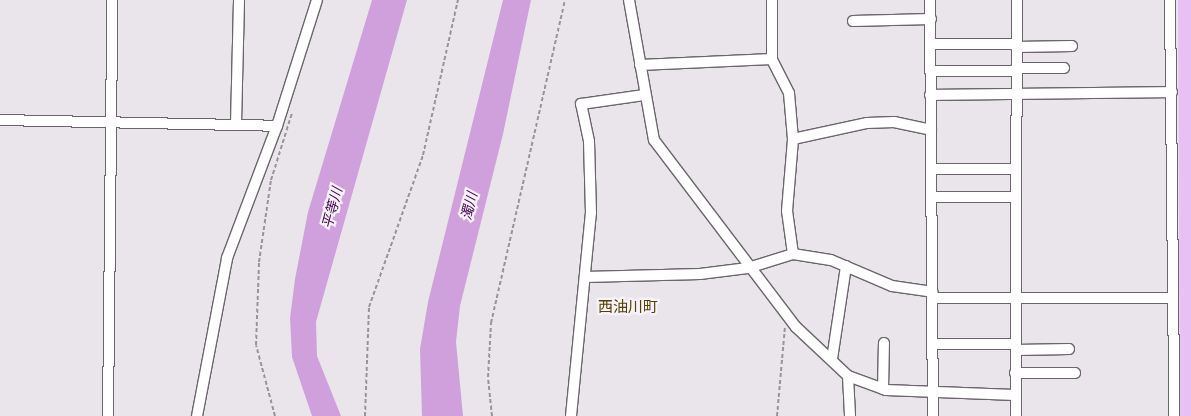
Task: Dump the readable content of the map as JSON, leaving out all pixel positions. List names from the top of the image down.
{
  "districts": ["西油川町"],
  "water": ["濁川", "平等川"]
}
